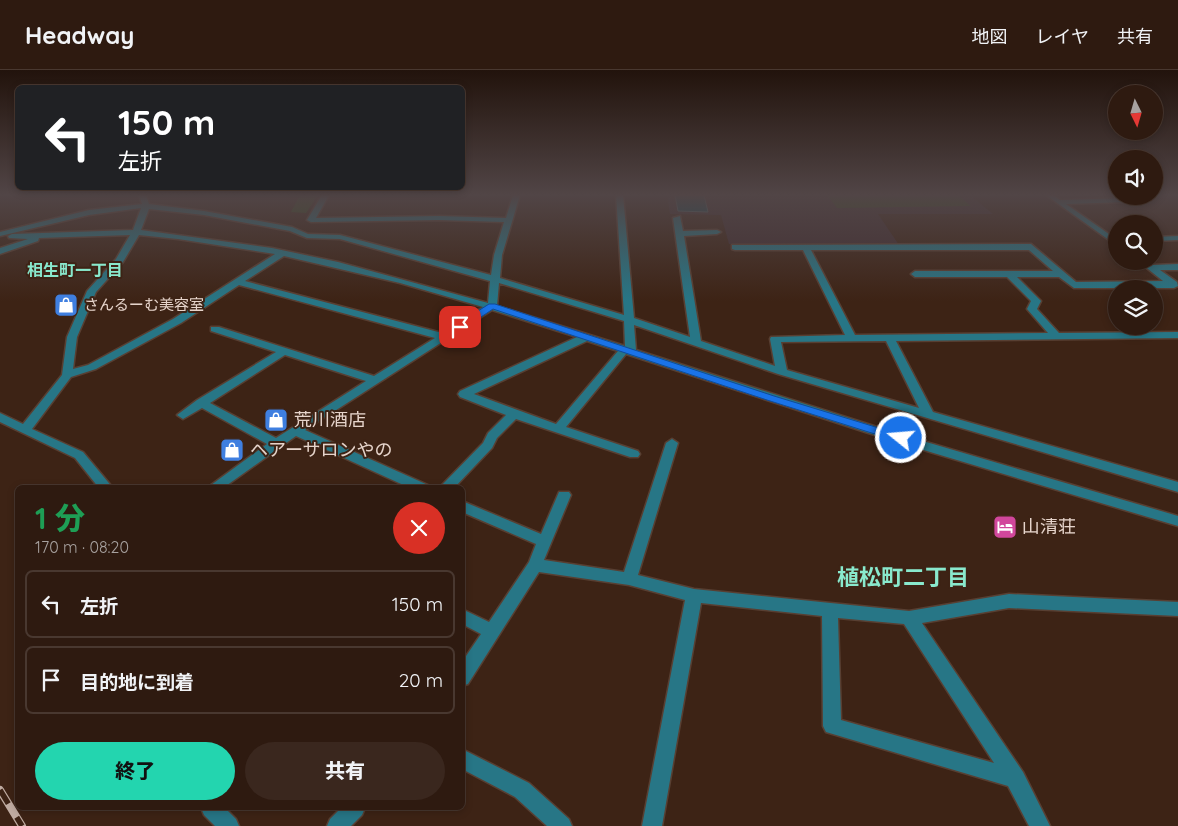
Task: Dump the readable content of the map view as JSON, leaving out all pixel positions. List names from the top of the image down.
{
  "districts": ["相生町一丁目", "植松町二丁目"],
  "places": {
    "shop": ["さんるーむ美容室", "荒川酒店", "ヘアーサロンやの"],
    "hotel": ["山清荘"]
  },
  "north": "bottom",
  "page": {
    "header": "Headway",
    "nav": ["地図", "レイヤ", "共有"],
    "turn": ["150 m", "左折"],
    "heading": ["1 分", "170 m · 08:20"],
    "list": [
      {
        "name": "左折",
        "value": "150 m"
      },
      {
        "name": "目的地に到着",
        "value": "20 m"
      }
    ],
    "buttons": ["終了", "共有"]
  }
}
